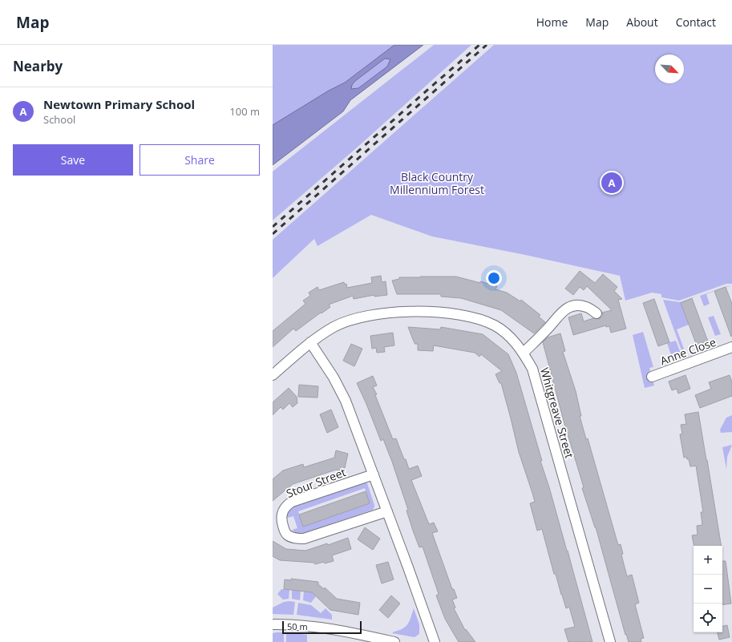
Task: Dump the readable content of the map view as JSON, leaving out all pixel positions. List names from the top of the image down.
{
  "streets": {
    "street": ["Anne Close", "Whitgreave Street", "Stour Street"]
  },
  "parks": ["Black Country Millennium Forest"],
  "scale_bar": "50 m",
  "north": "bottom right",
  "page": {
    "header": "Map",
    "nav": [
      "Home",
      "Map",
      "About",
      "Contact"
    ],
    "heading": "Nearby",
    "list": [
      {
        "mark": "A",
        "name": "Newtown Primary School",
        "note": "School",
        "value": "100 m"
      }
    ],
    "buttons": ["Save", "Share"],
    "pins": "A",
    "map_buttons": ["+", "−"],
    "scale": "50 m"
  }
}
